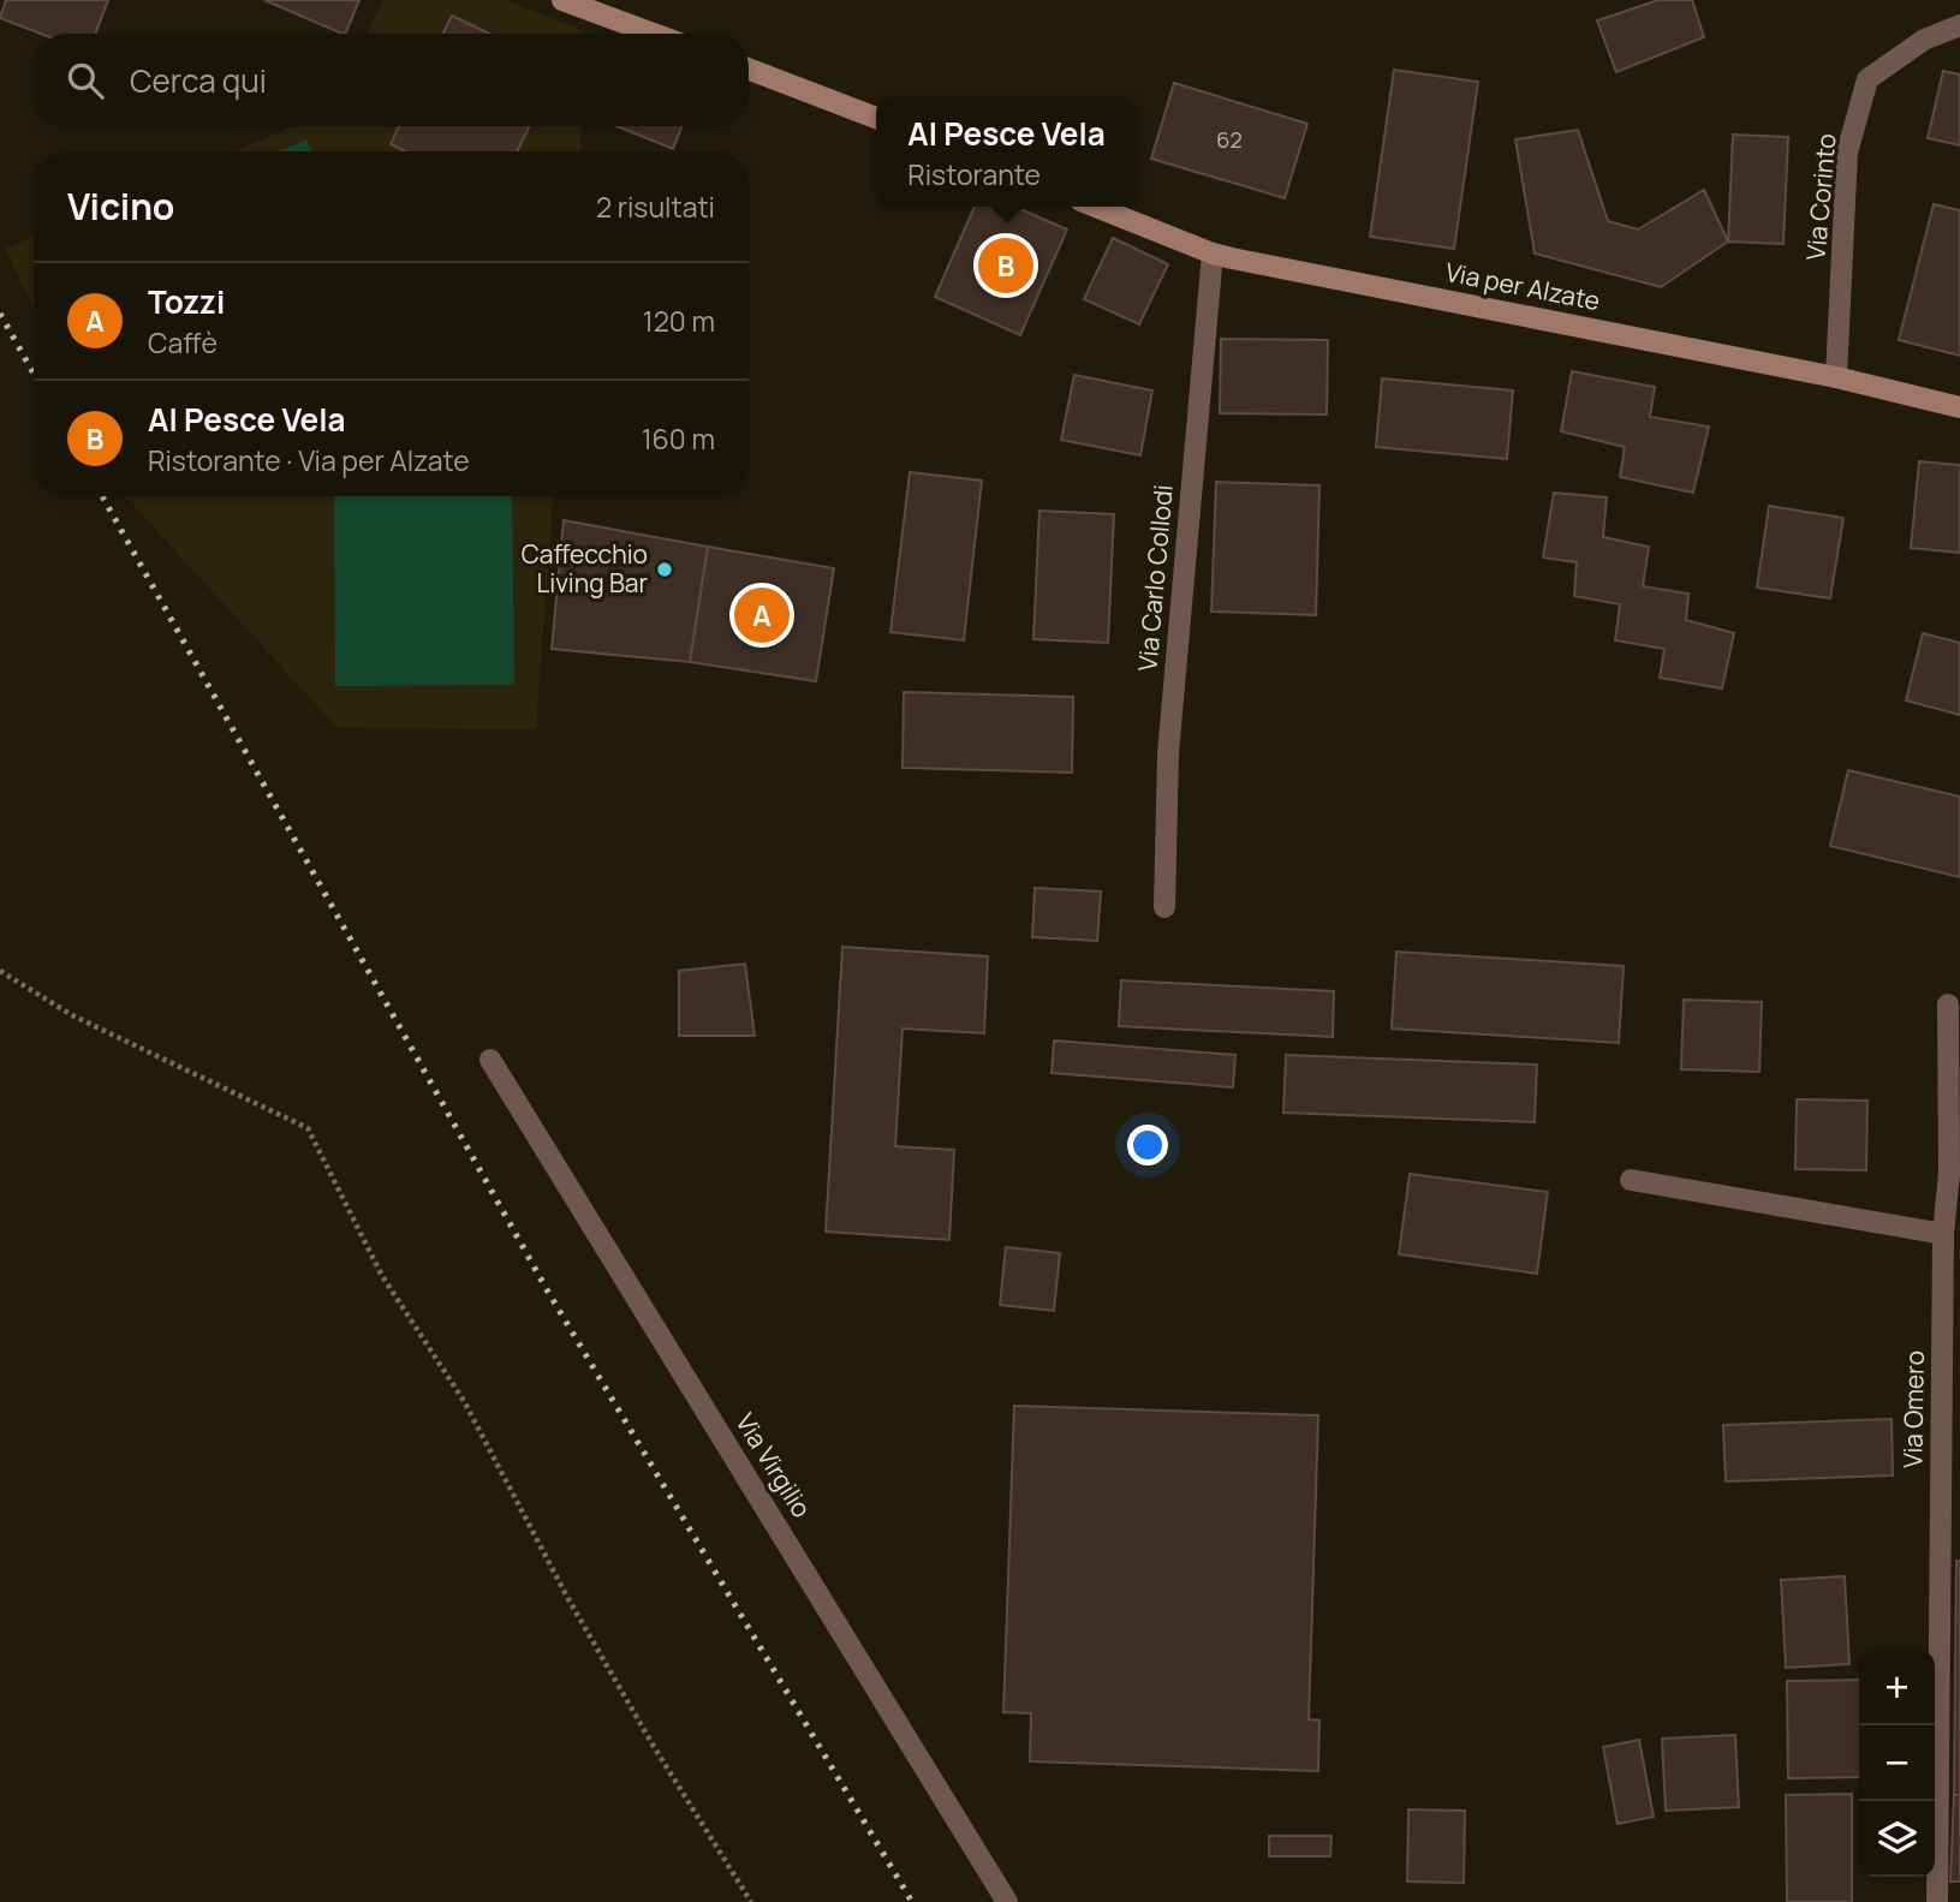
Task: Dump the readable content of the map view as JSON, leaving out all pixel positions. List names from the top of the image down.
{
  "streets": {
    "street": [
      "Via Corinto",
      "Via per Alzate",
      "Via Carlo Collodi",
      "Via Omero",
      "Via Virgilio"
    ]
  },
  "crossings": [
    ["Via Corinto", "Via per Alzate"],
    ["Via per Alzate", "Via Carlo Collodi"]
  ],
  "places": ["Caffecchio Living Bar"],
  "house_numbers": ["62"],
  "page": {
    "search": "Cerca qui",
    "popup": ["Al Pesce Vela", "Ristorante"],
    "heading": ["Vicino", "2 risultati"],
    "pins": ["B", "A"],
    "list": [
      {
        "mark": "A",
        "name": "Tozzi",
        "note": "Caffè",
        "value": "120 m"
      },
      {
        "mark": "B",
        "name": "Al Pesce Vela",
        "note": "Ristorante · Via per Alzate",
        "value": "160 m"
      }
    ],
    "map_buttons": ["+", "−"]
  }
}
